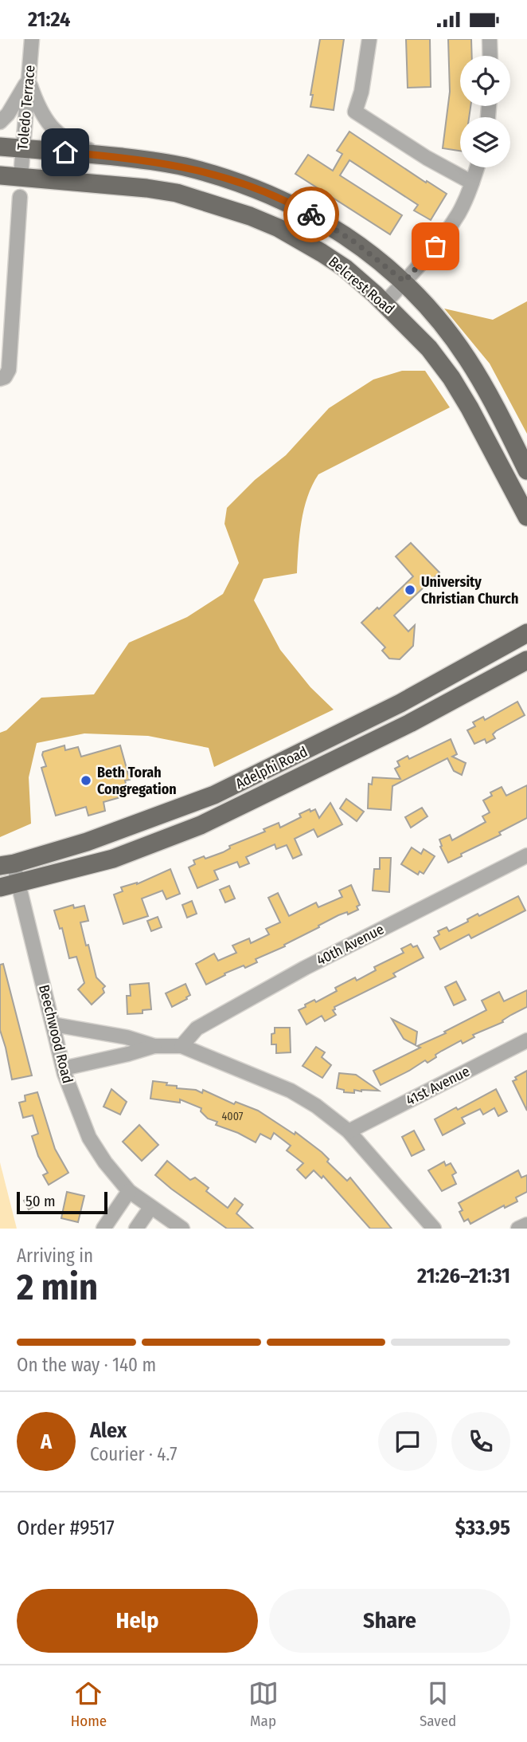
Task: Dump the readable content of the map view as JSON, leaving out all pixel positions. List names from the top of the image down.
{
  "streets": {
    "main road": ["Belcrest Road", "Adelphi Road"],
    "street": [
      "Toledo Terrace",
      "40th Avenue",
      "Beechwood Road",
      "41st Avenue"
    ]
  },
  "crossings": [
    ["Toledo Terrace", "Belcrest Road"],
    ["Adelphi Road", "Beechwood Road"]
  ],
  "places": ["University Christian Church", "Beth Torah Congregation"],
  "house_numbers": ["4007"],
  "scale_bar": "50 m",
  "page": {
    "status": "21:24",
    "scale": "50 m",
    "heading": ["2 min", "Arriving in", "21:26–21:31"],
    "panel": [
      "Alex",
      "Courier · 4.7",
      "Order #9517",
      "$33.95"
    ],
    "bar": "On the way · 140 m",
    "round": "A",
    "buttons": ["Help", "Share"],
    "tabs": ["Home", "Map", "Saved"]
  }
}
